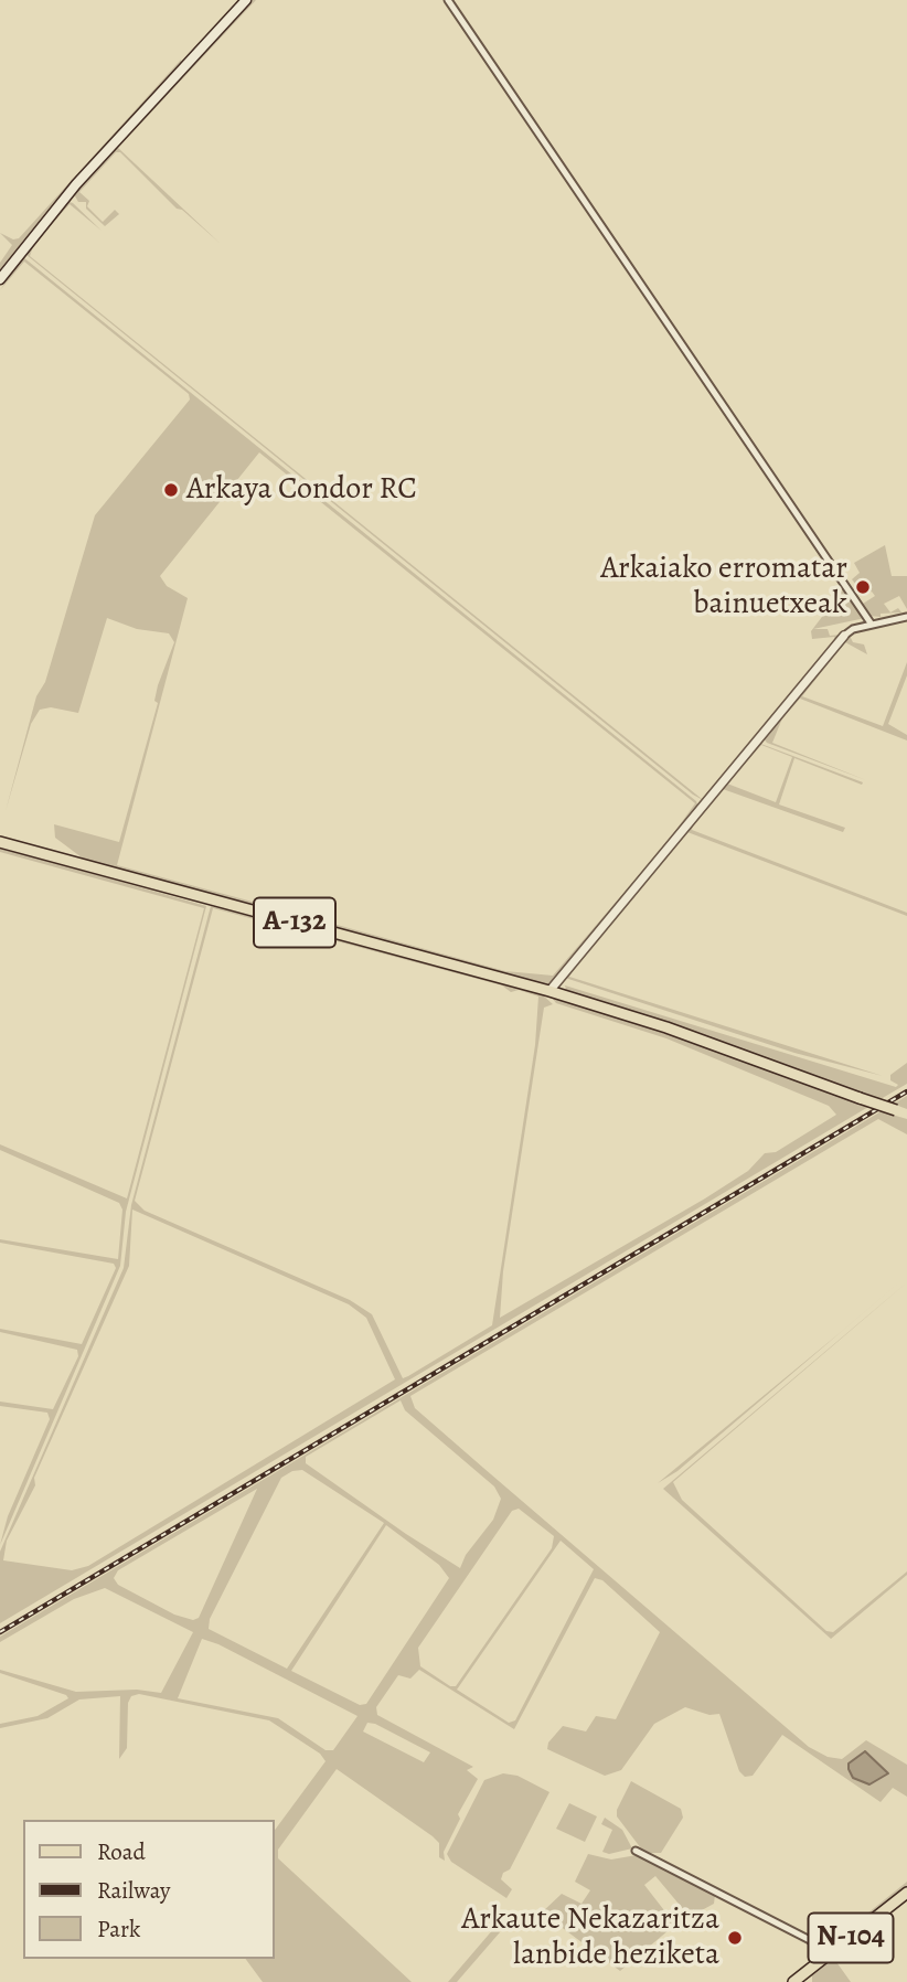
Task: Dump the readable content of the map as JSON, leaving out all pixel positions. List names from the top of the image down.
{
  "streets": {
    "main road": ["A-132", "N-104"]
  },
  "places": ["Arkaya Condor RC", "Arkaiako erromatar bainuetxeak", "Arkaute Nekazaritza lanbide heziketa"],
  "legend": ["Road", "Railway", "Park"]
}
